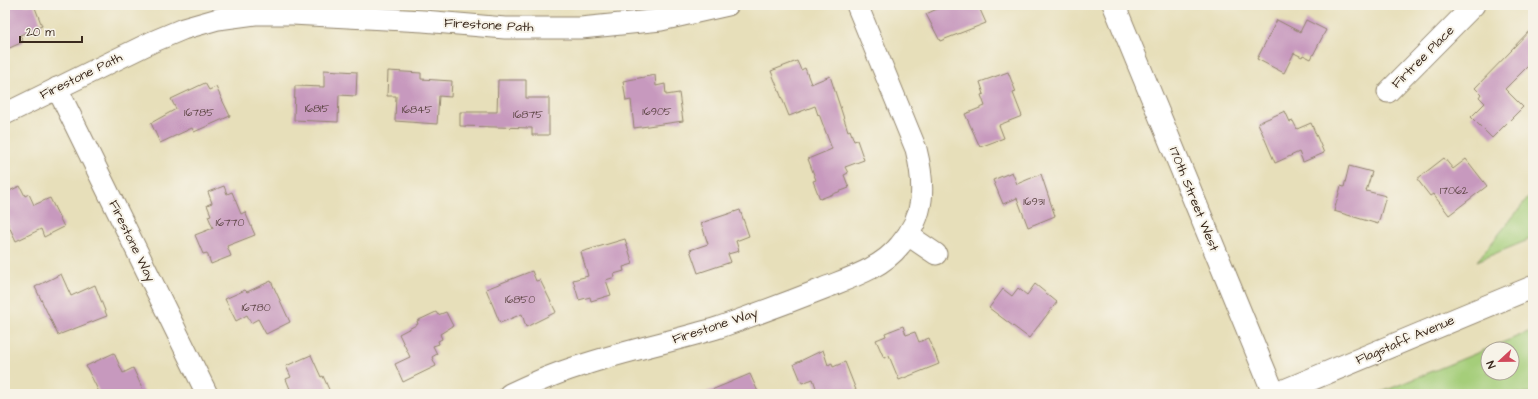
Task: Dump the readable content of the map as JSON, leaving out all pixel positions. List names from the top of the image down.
{
  "streets": {
    "street": [
      "Firestone Path",
      "Firtree Place",
      "170th Street West",
      "Firestone Way",
      "Flagstaff Avenue"
    ]
  },
  "crossings": [
    ["Firestone Path", "Firestone Way"],
    ["170th Street West", "Flagstaff Avenue"]
  ],
  "house_numbers": [
    "16815",
    "16845",
    "16905",
    "16785",
    "16875",
    "17062",
    "16931",
    "16770",
    "16850",
    "16780"
  ],
  "scale_bar": "20 m",
  "north": "left"
}
